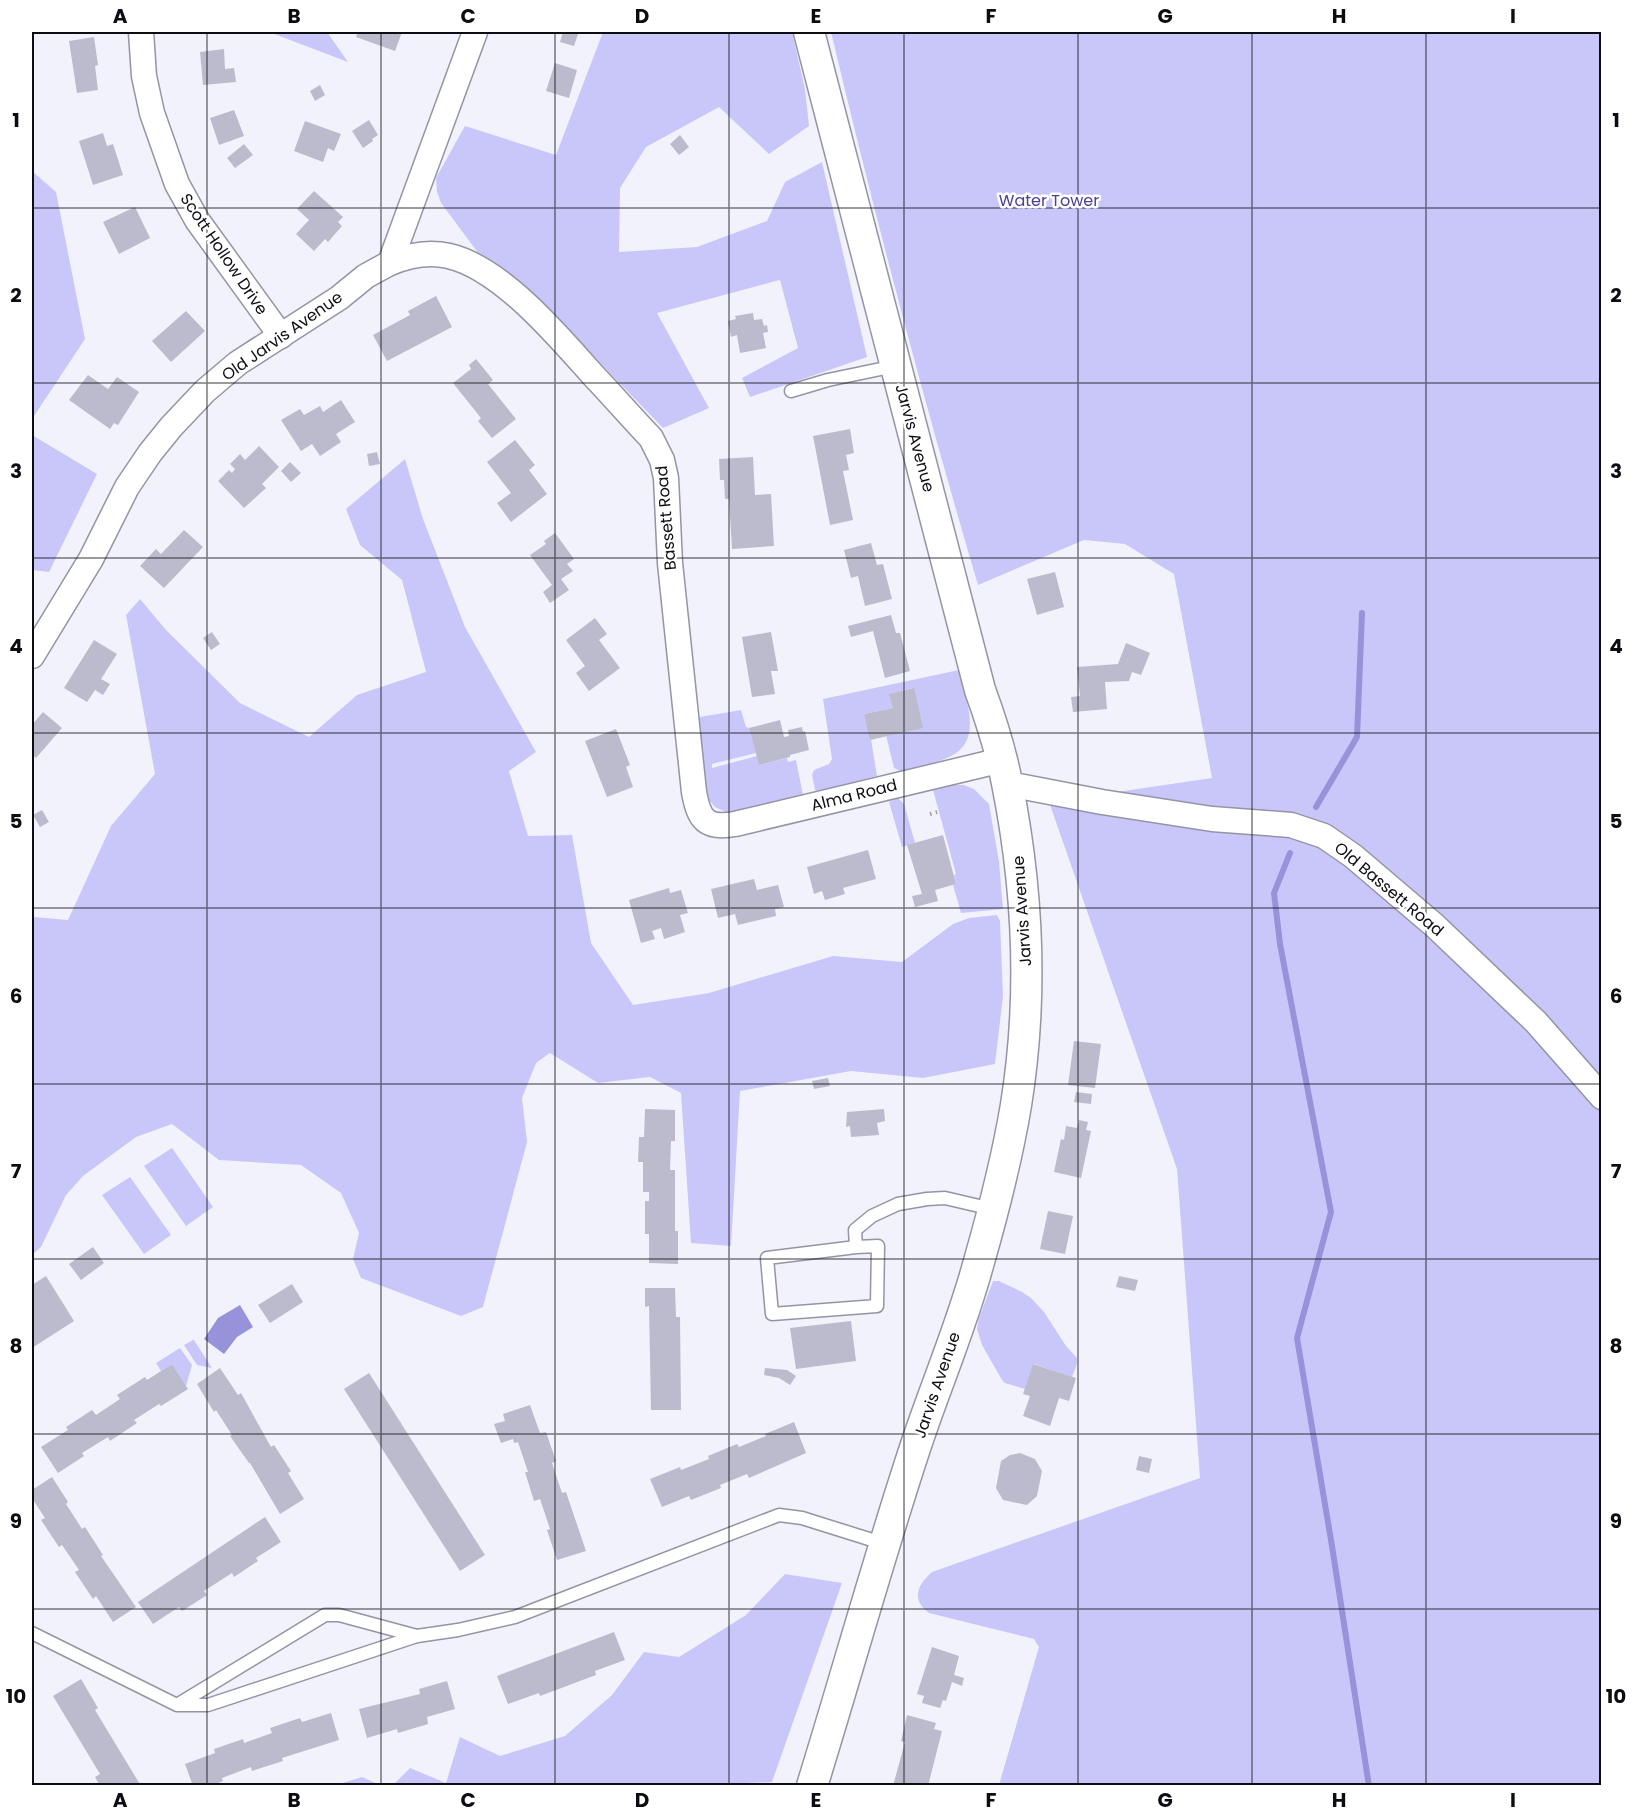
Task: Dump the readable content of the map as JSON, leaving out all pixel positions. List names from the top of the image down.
{
  "streets": {
    "street": [
      "Scott Hollow Drive",
      "Old Jarvis Avenue",
      "Jarvis Avenue",
      "Bassett Road",
      "Alma Road",
      "Old Bassett Road"
    ]
  },
  "crossings": [
    ["Scott Hollow Drive", "Old Jarvis Avenue"],
    ["Old Jarvis Avenue", "Bassett Road"],
    ["Jarvis Avenue", "Alma Road"],
    ["Jarvis Avenue", "Old Bassett Road"],
    ["Bassett Road", "Alma Road"],
    ["Alma Road", "Old Bassett Road"]
  ],
  "parks": ["Water Tower"],
  "grid": {
    "columns": [
      "A",
      "B",
      "C",
      "D",
      "E",
      "F",
      "G",
      "H",
      "I"
    ],
    "rows": [
      "1",
      "2",
      "3",
      "4",
      "5",
      "6",
      "7",
      "8",
      "9",
      "10"
    ]
  }
}
